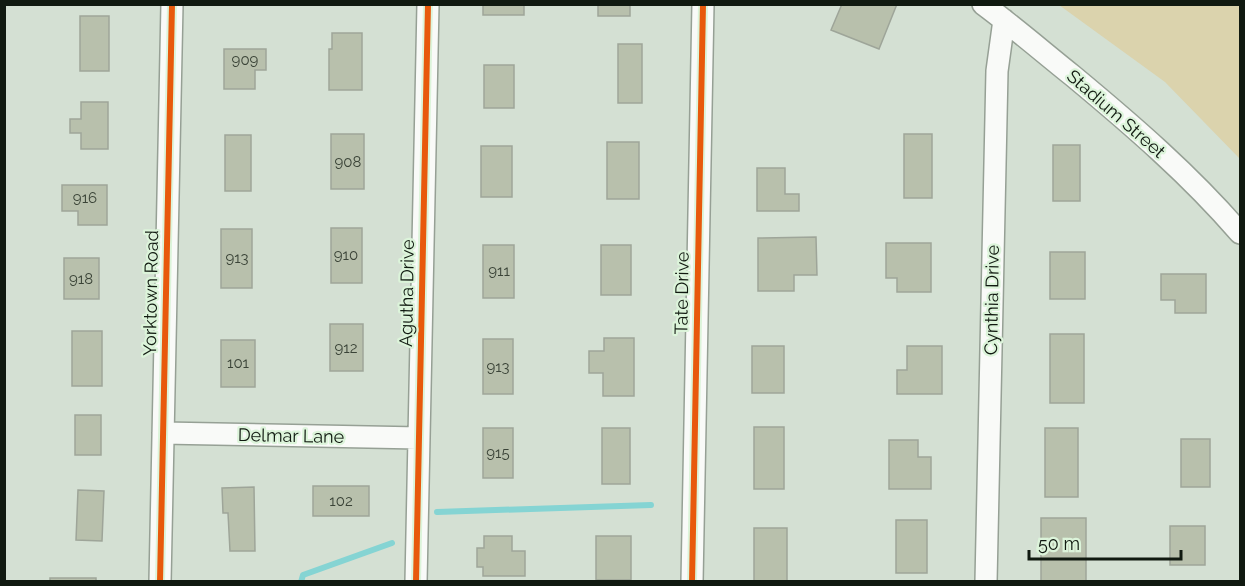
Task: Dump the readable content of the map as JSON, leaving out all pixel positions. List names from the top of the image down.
{
  "streets": {
    "street": [
      "Stadium Street",
      "Yorktown Road",
      "Agutha Drive",
      "Tate Drive",
      "Cynthia Drive",
      "Delmar Lane"
    ]
  },
  "crossings": [
    ["Stadium Street", "Cynthia Drive"],
    ["Yorktown Road", "Delmar Lane"],
    ["Agutha Drive", "Delmar Lane"]
  ],
  "house_numbers": [
    "909",
    "908",
    "916",
    "910",
    "913",
    "911",
    "918",
    "912",
    "101",
    "913",
    "915",
    "102"
  ],
  "scale_bar": "50 m"
}
